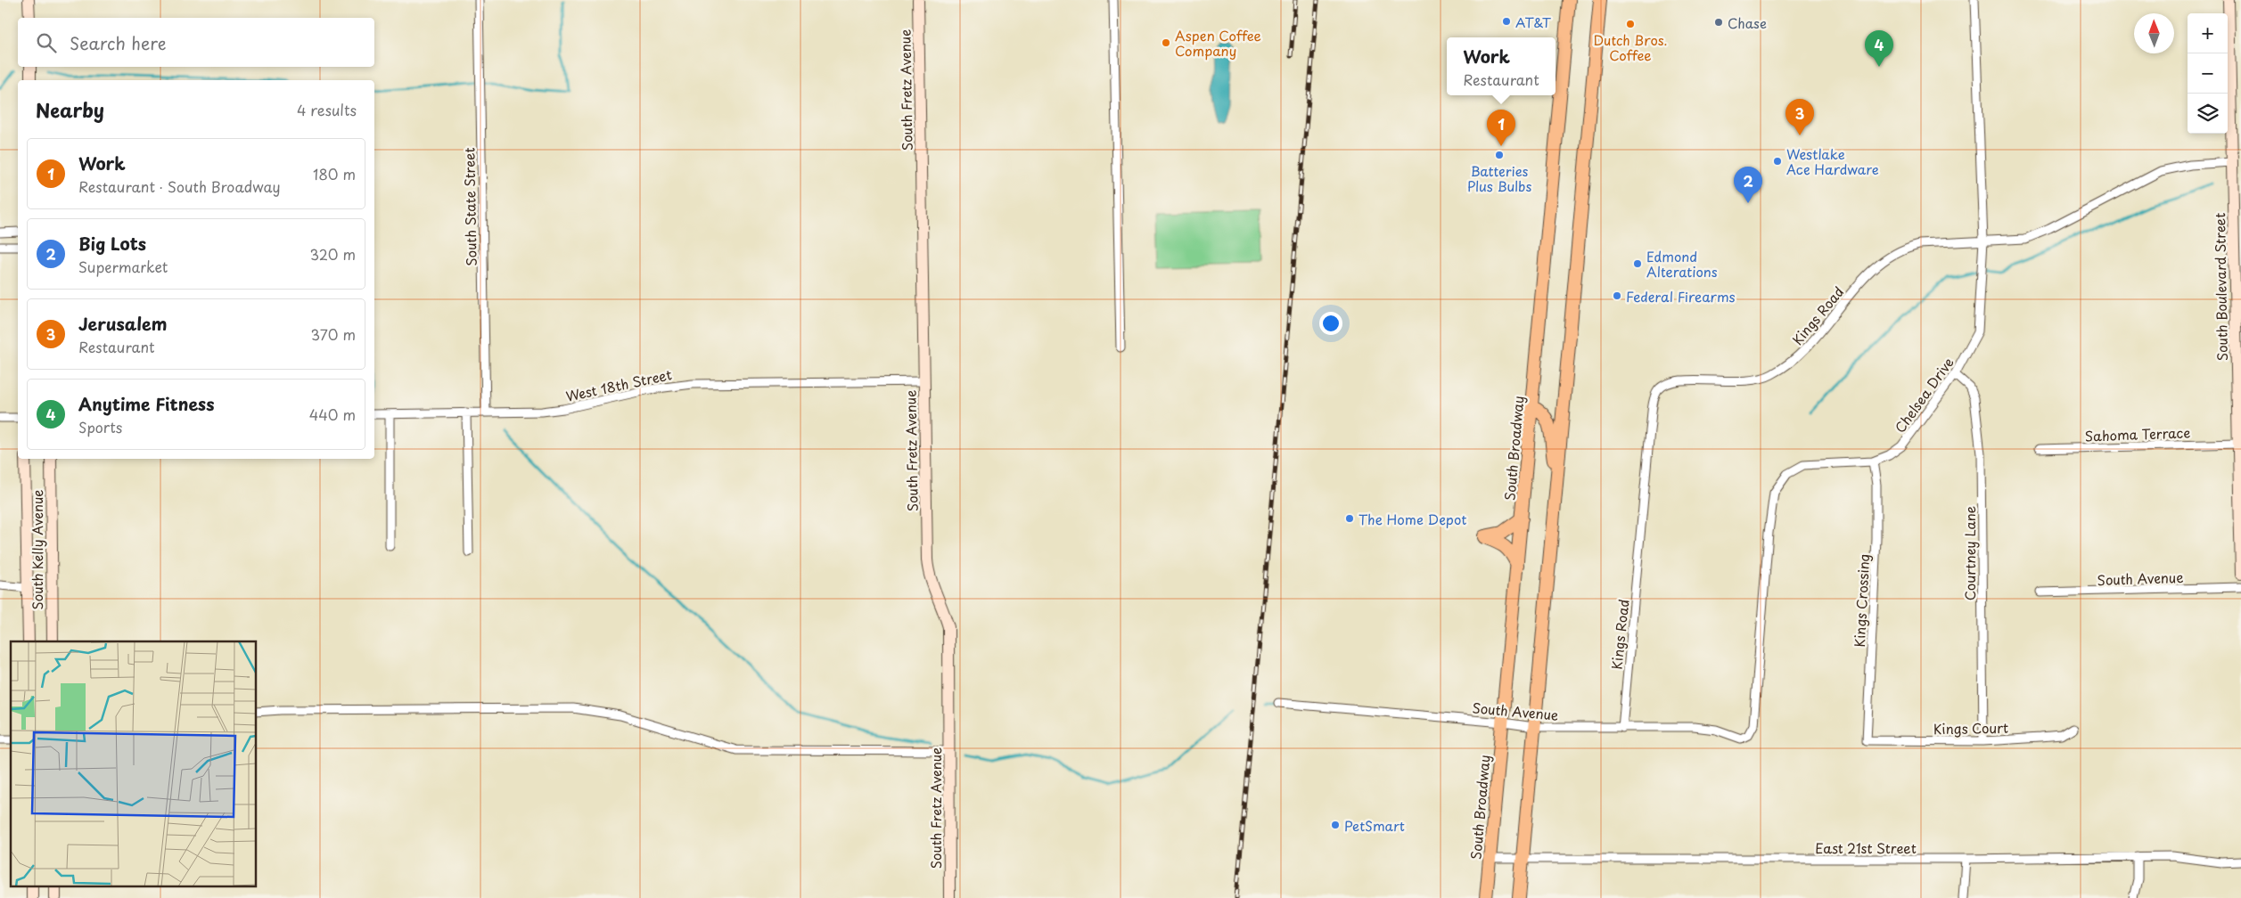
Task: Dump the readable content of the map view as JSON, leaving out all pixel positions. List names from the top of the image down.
{
  "streets": {
    "main road": [
      "South Fretz Avenue",
      "South Boulevard Street",
      "South Broadway",
      "South Kelly Avenue"
    ],
    "street": [
      "South State Street",
      "Kings Road",
      "West 18th Street",
      "Chelsea Drive",
      "Sahoma Terrace",
      "Courtney Lane",
      "South Avenue",
      "Kings Crossing",
      "Kings Court",
      "East 21st Street"
    ]
  },
  "crossings": [
    ["South Fretz Avenue", "West 18th Street"],
    ["South State Street", "West 18th Street"],
    ["South Boulevard Street", "Kings Road"],
    ["South Boulevard Street", "Sahoma Terrace"],
    ["Kings Road", "Chelsea Drive"],
    ["Kings Road", "South Avenue"],
    ["Chelsea Drive", "Courtney Lane"],
    ["Chelsea Drive", "South Avenue"],
    ["Chelsea Drive", "Kings Crossing"],
    ["South Broadway", "South Avenue"],
    ["South Broadway", "East 21st Street"],
    ["Courtney Lane", "Kings Court"],
    ["Kings Crossing", "Kings Court"]
  ],
  "places": [
    "AT&T",
    "Chase",
    "Dutch Bros. Coffee",
    "Aspen Coffee Company",
    "Batteries Plus Bulbs",
    "Westlake Ace Hardware",
    "Edmond Alterations",
    "Federal Firearms",
    "The Home Depot",
    "PetSmart"
  ],
  "north": "top",
  "page": {
    "map_buttons": ["+", "−"],
    "search": "Search here",
    "pins": [
      "4",
      "3",
      "1",
      "2"
    ],
    "popup": ["Work", "Restaurant"],
    "heading": ["Nearby", "4 results"],
    "list": [
      {
        "mark": "1",
        "name": "Work",
        "note": "Restaurant · South Broadway",
        "value": "180 m"
      },
      {
        "mark": "2",
        "name": "Big Lots",
        "note": "Supermarket",
        "value": "320 m"
      },
      {
        "mark": "3",
        "name": "Jerusalem",
        "note": "Restaurant",
        "value": "370 m"
      },
      {
        "mark": "4",
        "name": "Anytime Fitness",
        "note": "Sports",
        "value": "440 m"
      }
    ]
  }
}
